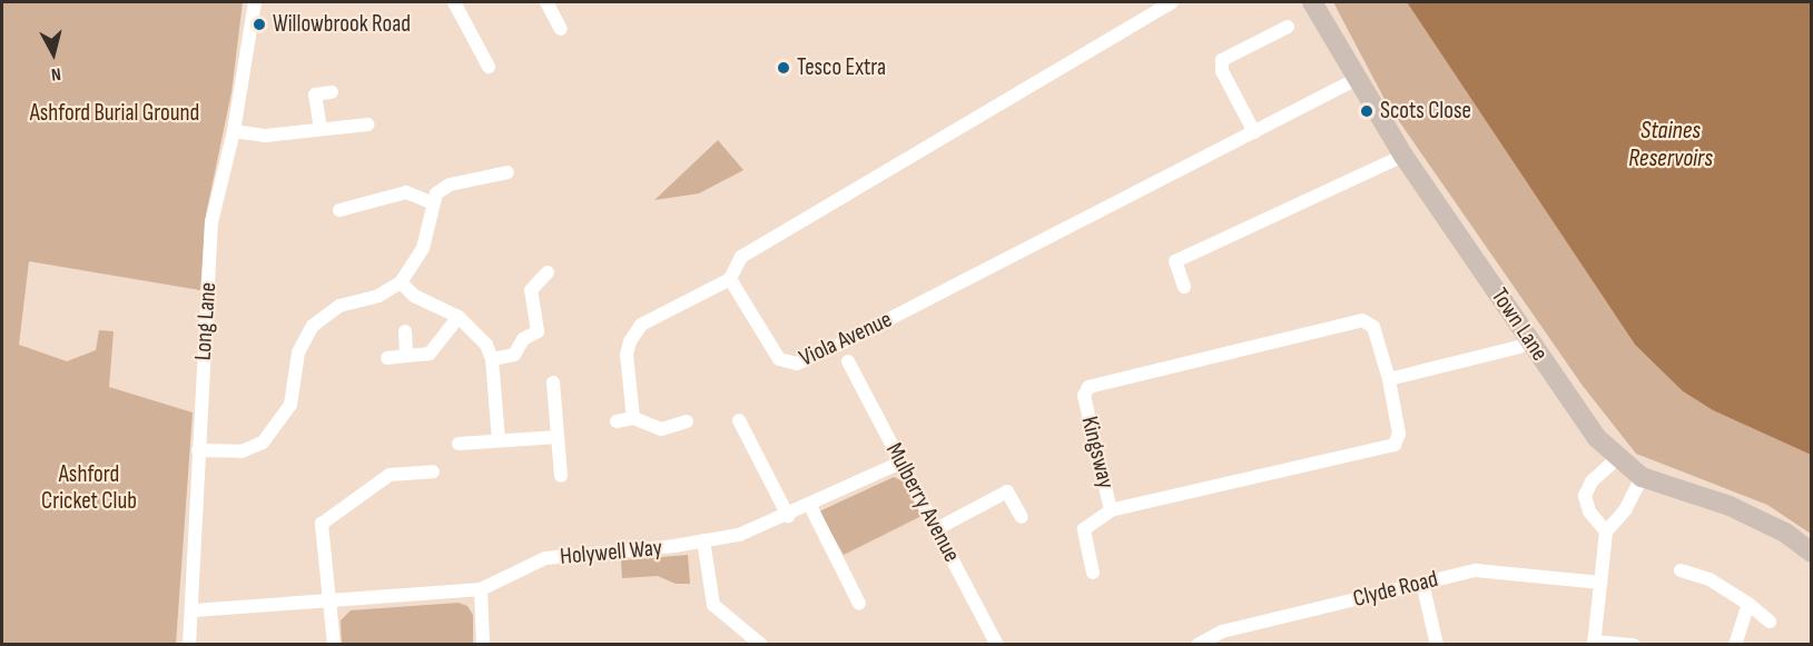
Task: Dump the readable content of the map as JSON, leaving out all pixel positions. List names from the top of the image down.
{
  "streets": {
    "main road": ["Town Lane"],
    "street": [
      "Long Lane",
      "Viola Avenue",
      "Kingsway",
      "Mulberry Avenue",
      "Holywell Way",
      "Clyde Road"
    ]
  },
  "crossings": [
    ["Long Lane", "Holywell Way"],
    ["Town Lane", "Viola Avenue"],
    ["Mulberry Avenue", "Holywell Way"]
  ],
  "water": ["Staines Reservoirs"],
  "parks": ["Ashford Burial Ground", "Ashford Cricket Club"],
  "places": ["Willowbrook Road", "Tesco Extra", "Scots Close"],
  "north": "bottom"
}
